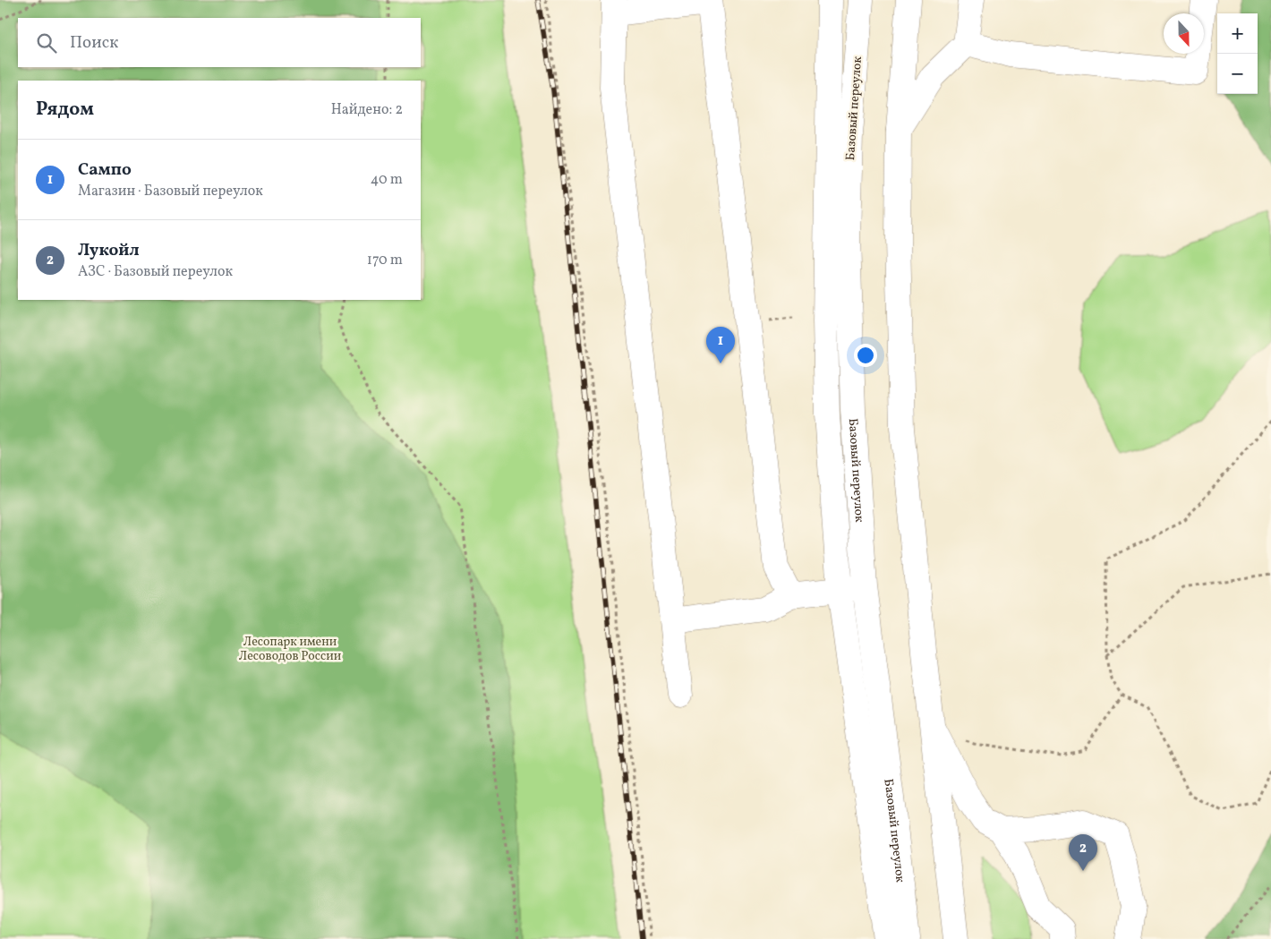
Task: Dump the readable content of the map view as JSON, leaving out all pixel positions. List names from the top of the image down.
{
  "streets": {
    "main road": ["Базовый переулок"]
  },
  "parks": ["Лесопарк имени Лесоводов России"],
  "north": "bottom",
  "page": {
    "map_buttons": ["+", "−"],
    "search": "Поиск",
    "heading": ["Рядом", "Найдено: 2"],
    "list": [
      {
        "mark": "1",
        "name": "Сампо",
        "note": "Магазин · Базовый переулок",
        "value": "40 m"
      },
      {
        "mark": "2",
        "name": "Лукойл",
        "note": "АЗС · Базовый переулок",
        "value": "170 m"
      }
    ],
    "pins": ["1", "2"]
  }
}
